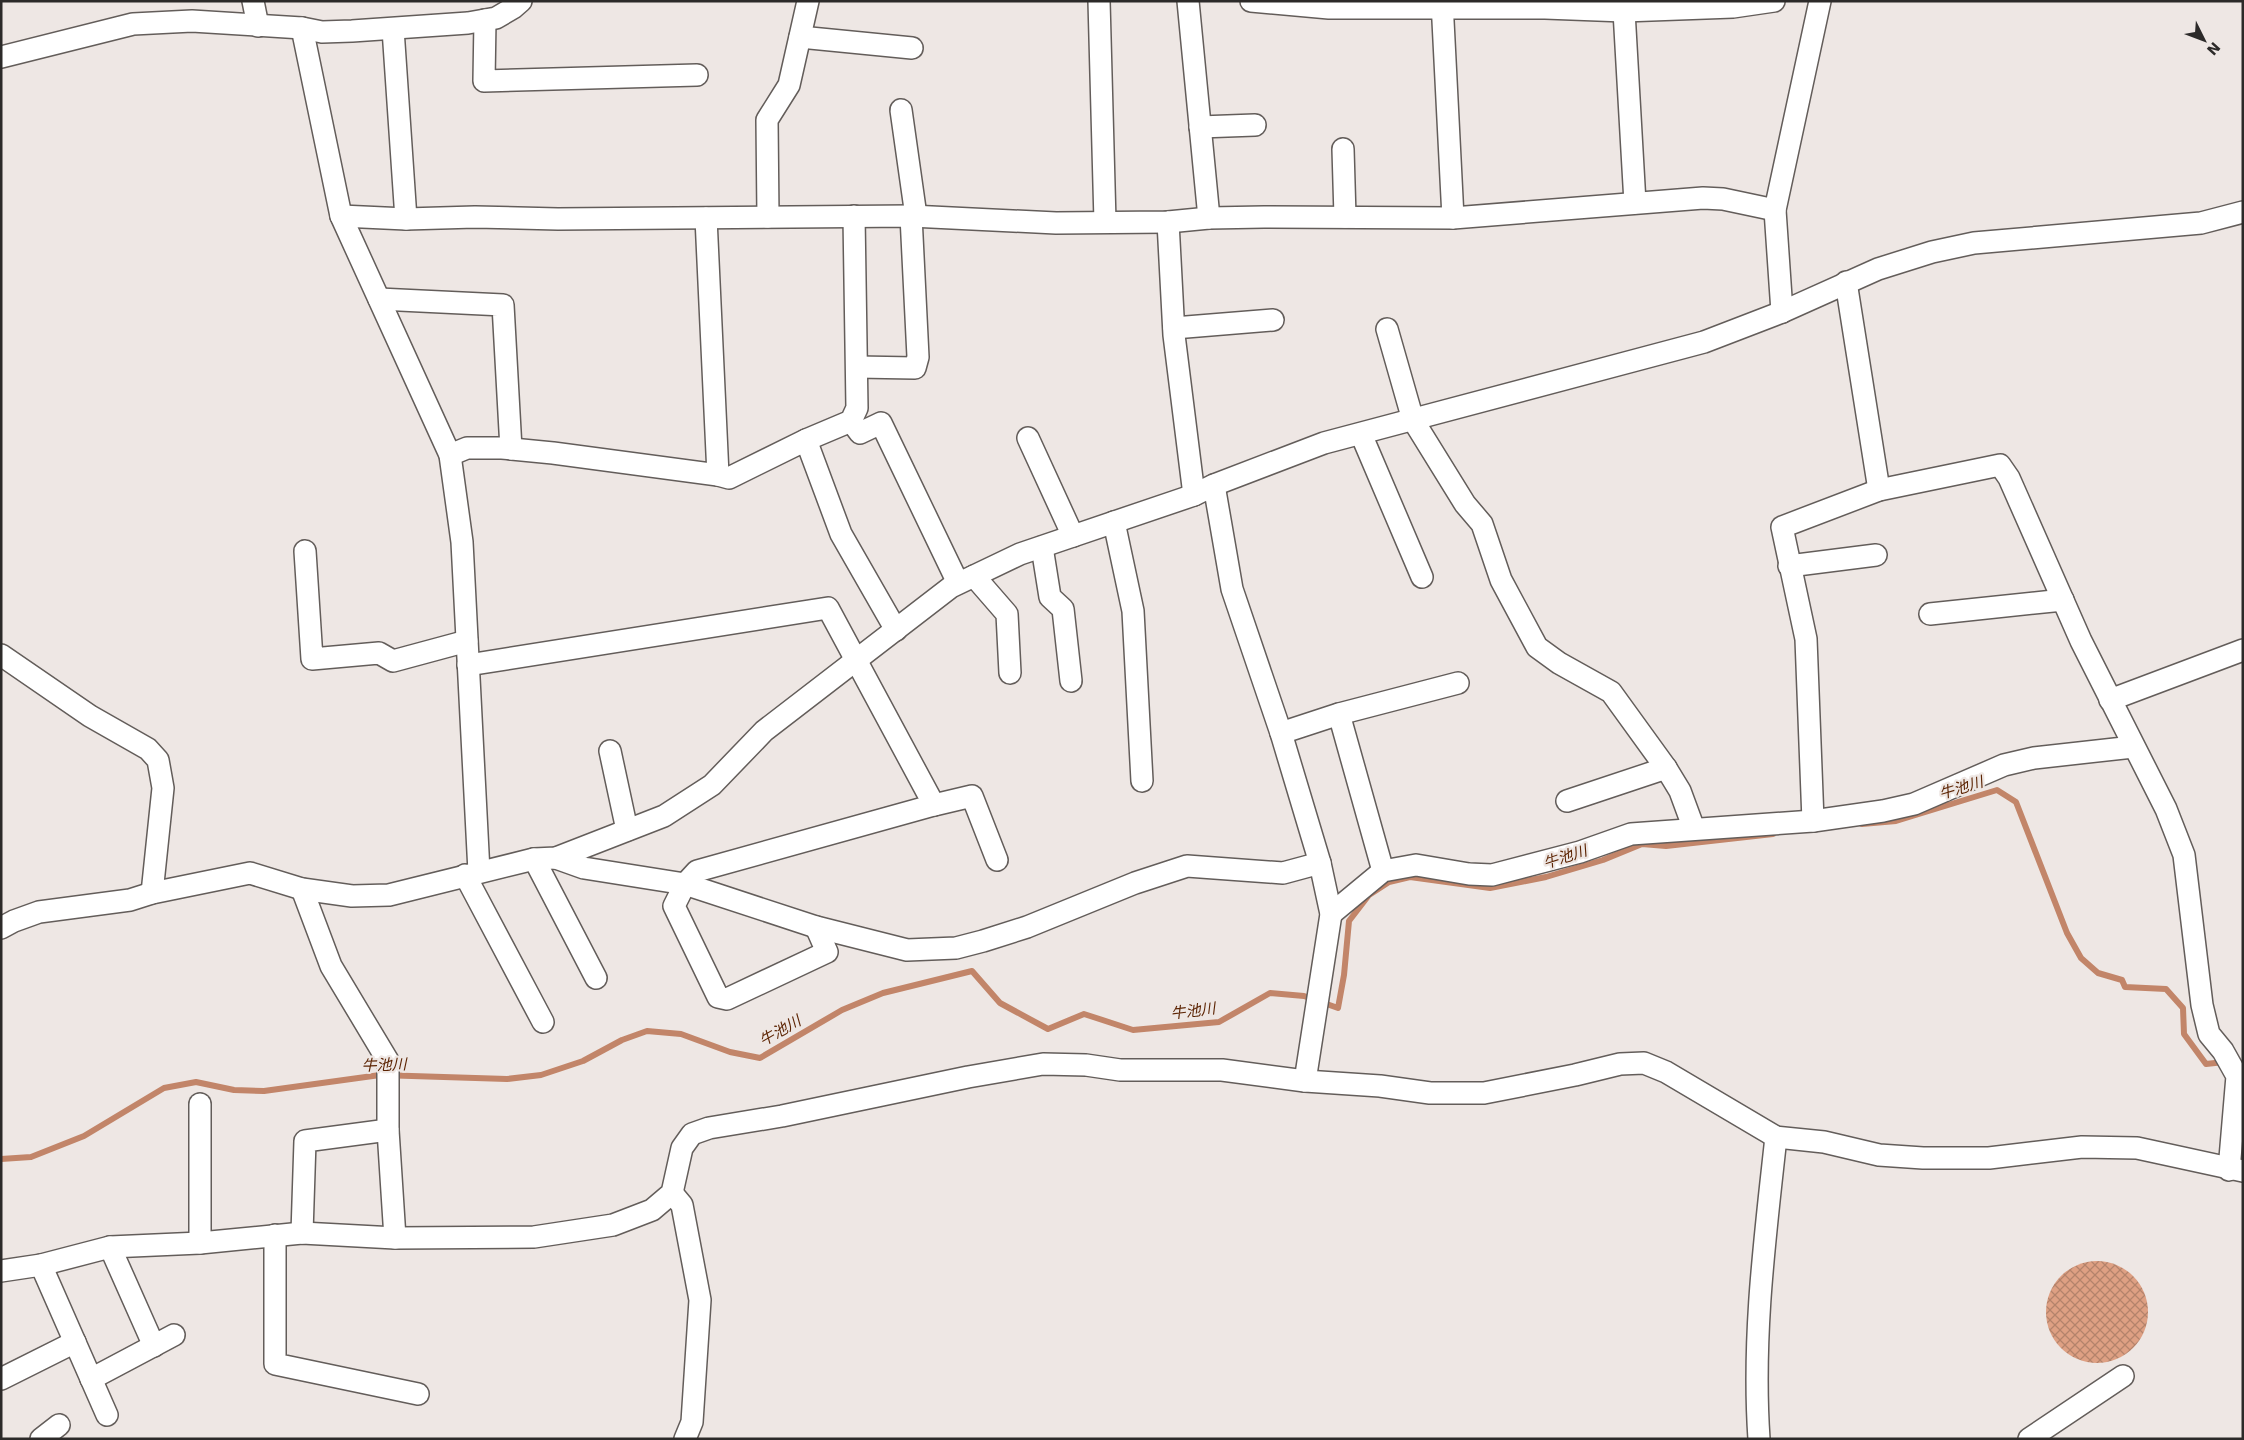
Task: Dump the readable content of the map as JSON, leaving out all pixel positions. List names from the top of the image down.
{
  "water": ["牛池川"],
  "north": "bottom right"
}
